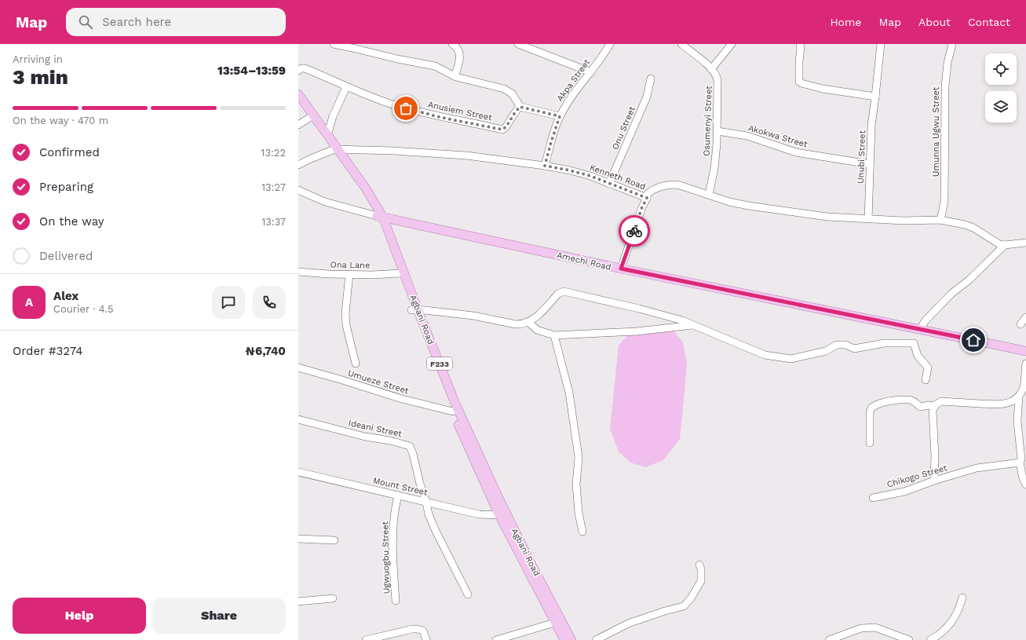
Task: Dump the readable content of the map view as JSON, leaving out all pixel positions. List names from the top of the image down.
{
  "streets": {
    "main road": ["Amechi Road", "Agbani Road", "F233"],
    "street": [
      "Akpa Street",
      "Anusiem Street",
      "Osumenyi Street",
      "Onu Street",
      "Umunna Ugwu Street",
      "Akokwa Street",
      "Unubi Street",
      "Kenneth Road",
      "Ona Lane",
      "Umueze Street",
      "Ideani Street",
      "Chikogo Street",
      "Mount Street",
      "Ugwuogbu Street"
    ]
  },
  "crossings": [
    ["Akpa Street", "Kenneth Road"],
    ["Osumenyi Street", "Akokwa Street"],
    ["Osumenyi Street", "Kenneth Road"],
    ["Onu Street", "Kenneth Road"],
    ["Umunna Ugwu Street", "Kenneth Road"],
    ["Akokwa Street", "Unubi Street"],
    ["Unubi Street", "Kenneth Road"],
    ["Kenneth Road", "Agbani Road"],
    ["Amechi Road", "Agbani Road"],
    ["Ona Lane", "Agbani Road"],
    ["Agbani Road", "Umueze Street"],
    ["Agbani Road", "Mount Street"],
    ["Ideani Street", "Mount Street"],
    ["Mount Street", "Ugwuogbu Street"]
  ],
  "page": {
    "header": "Map",
    "search": "Search here",
    "nav": [
      "Home",
      "Map",
      "About",
      "Contact"
    ],
    "heading": ["3 min", "Arriving in", "13:54–13:59"],
    "panel": [
      "Alex",
      "Courier · 4.5",
      "Order #3274",
      "₦6,740"
    ],
    "bar": "On the way · 470 m",
    "list": [
      ["Confirmed", "13:22"],
      ["Preparing", "13:27"],
      ["On the way", "13:37"],
      "Delivered"
    ],
    "round": "A",
    "buttons": ["Help", "Share"]
  }
}
